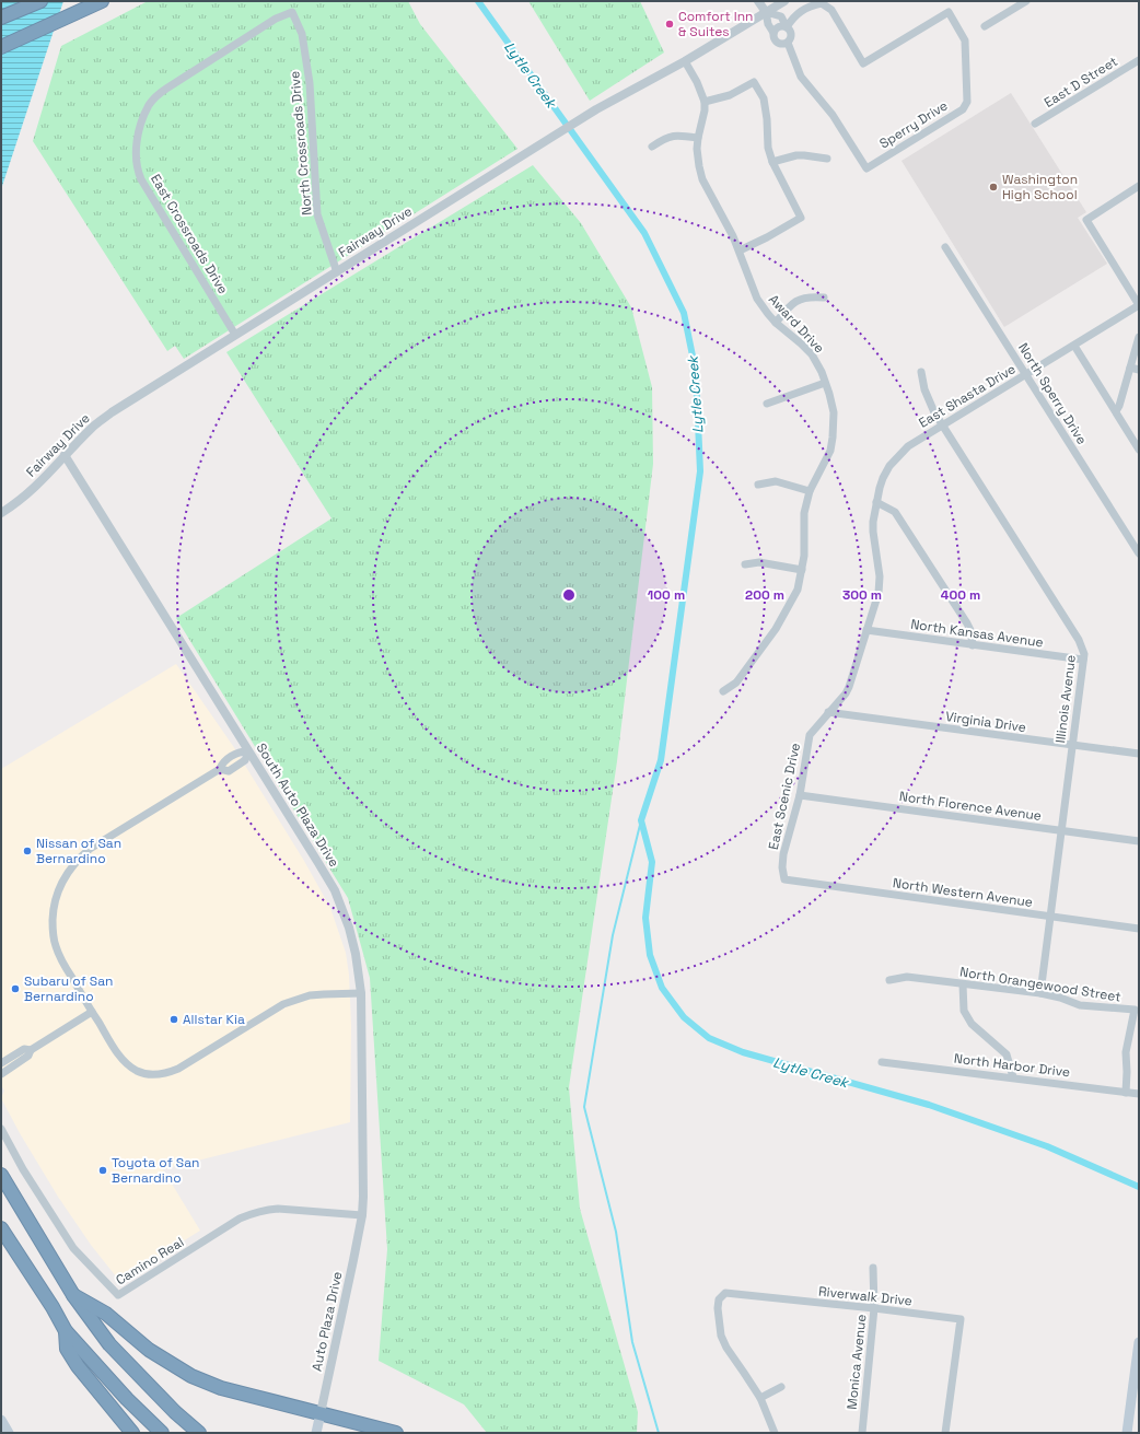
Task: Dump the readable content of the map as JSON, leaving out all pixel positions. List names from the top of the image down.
{
  "streets": {
    "main road": ["Auto Plaza Drive"],
    "street": [
      "East D Street",
      "Sperry Drive",
      "North Crossroads Drive",
      "Fairway Drive",
      "East Crossroads Drive",
      "Award Drive",
      "North Sperry Drive",
      "East Shasta Drive",
      "North Kansas Avenue",
      "Illinois Avenue",
      "Virginia Drive",
      "East Scenic Drive",
      "South Auto Plaza Drive",
      "North Florence Avenue",
      "North Western Avenue",
      "North Orangewood Street",
      "North Harbor Drive",
      "Camino Real",
      "Riverwalk Drive",
      "Monica Avenue"
    ]
  },
  "crossings": [
    ["North Crossroads Drive", "Fairway Drive"],
    ["North Crossroads Drive", "East Crossroads Drive"],
    ["Fairway Drive", "East Crossroads Drive"],
    ["Fairway Drive", "Award Drive"],
    ["Fairway Drive", "South Auto Plaza Drive"],
    ["North Sperry Drive", "East Shasta Drive"],
    ["East Shasta Drive", "Illinois Avenue"],
    ["East Shasta Drive", "East Scenic Drive"],
    ["North Kansas Avenue", "Illinois Avenue"],
    ["North Kansas Avenue", "East Scenic Drive"],
    ["Illinois Avenue", "Virginia Drive"],
    ["Illinois Avenue", "North Florence Avenue"],
    ["Illinois Avenue", "North Western Avenue"],
    ["Illinois Avenue", "North Orangewood Street"],
    ["Virginia Drive", "East Scenic Drive"],
    ["East Scenic Drive", "North Florence Avenue"],
    ["East Scenic Drive", "North Western Avenue"],
    ["South Auto Plaza Drive", "Camino Real"],
    ["South Auto Plaza Drive", "Auto Plaza Drive"],
    ["North Orangewood Street", "North Harbor Drive"],
    ["Camino Real", "Auto Plaza Drive"],
    ["Riverwalk Drive", "Monica Avenue"]
  ],
  "water": ["Lytle Creek"],
  "places": [
    "Comfort Inn & Suites",
    "Washington High School",
    "Nissan of San Bernardino",
    "Subaru of San Bernardino",
    "Allstar Kia",
    "Toyota of San Bernardino"
  ],
  "rings": [
    "100 m",
    "200 m",
    "300 m",
    "400 m"
  ]
}
